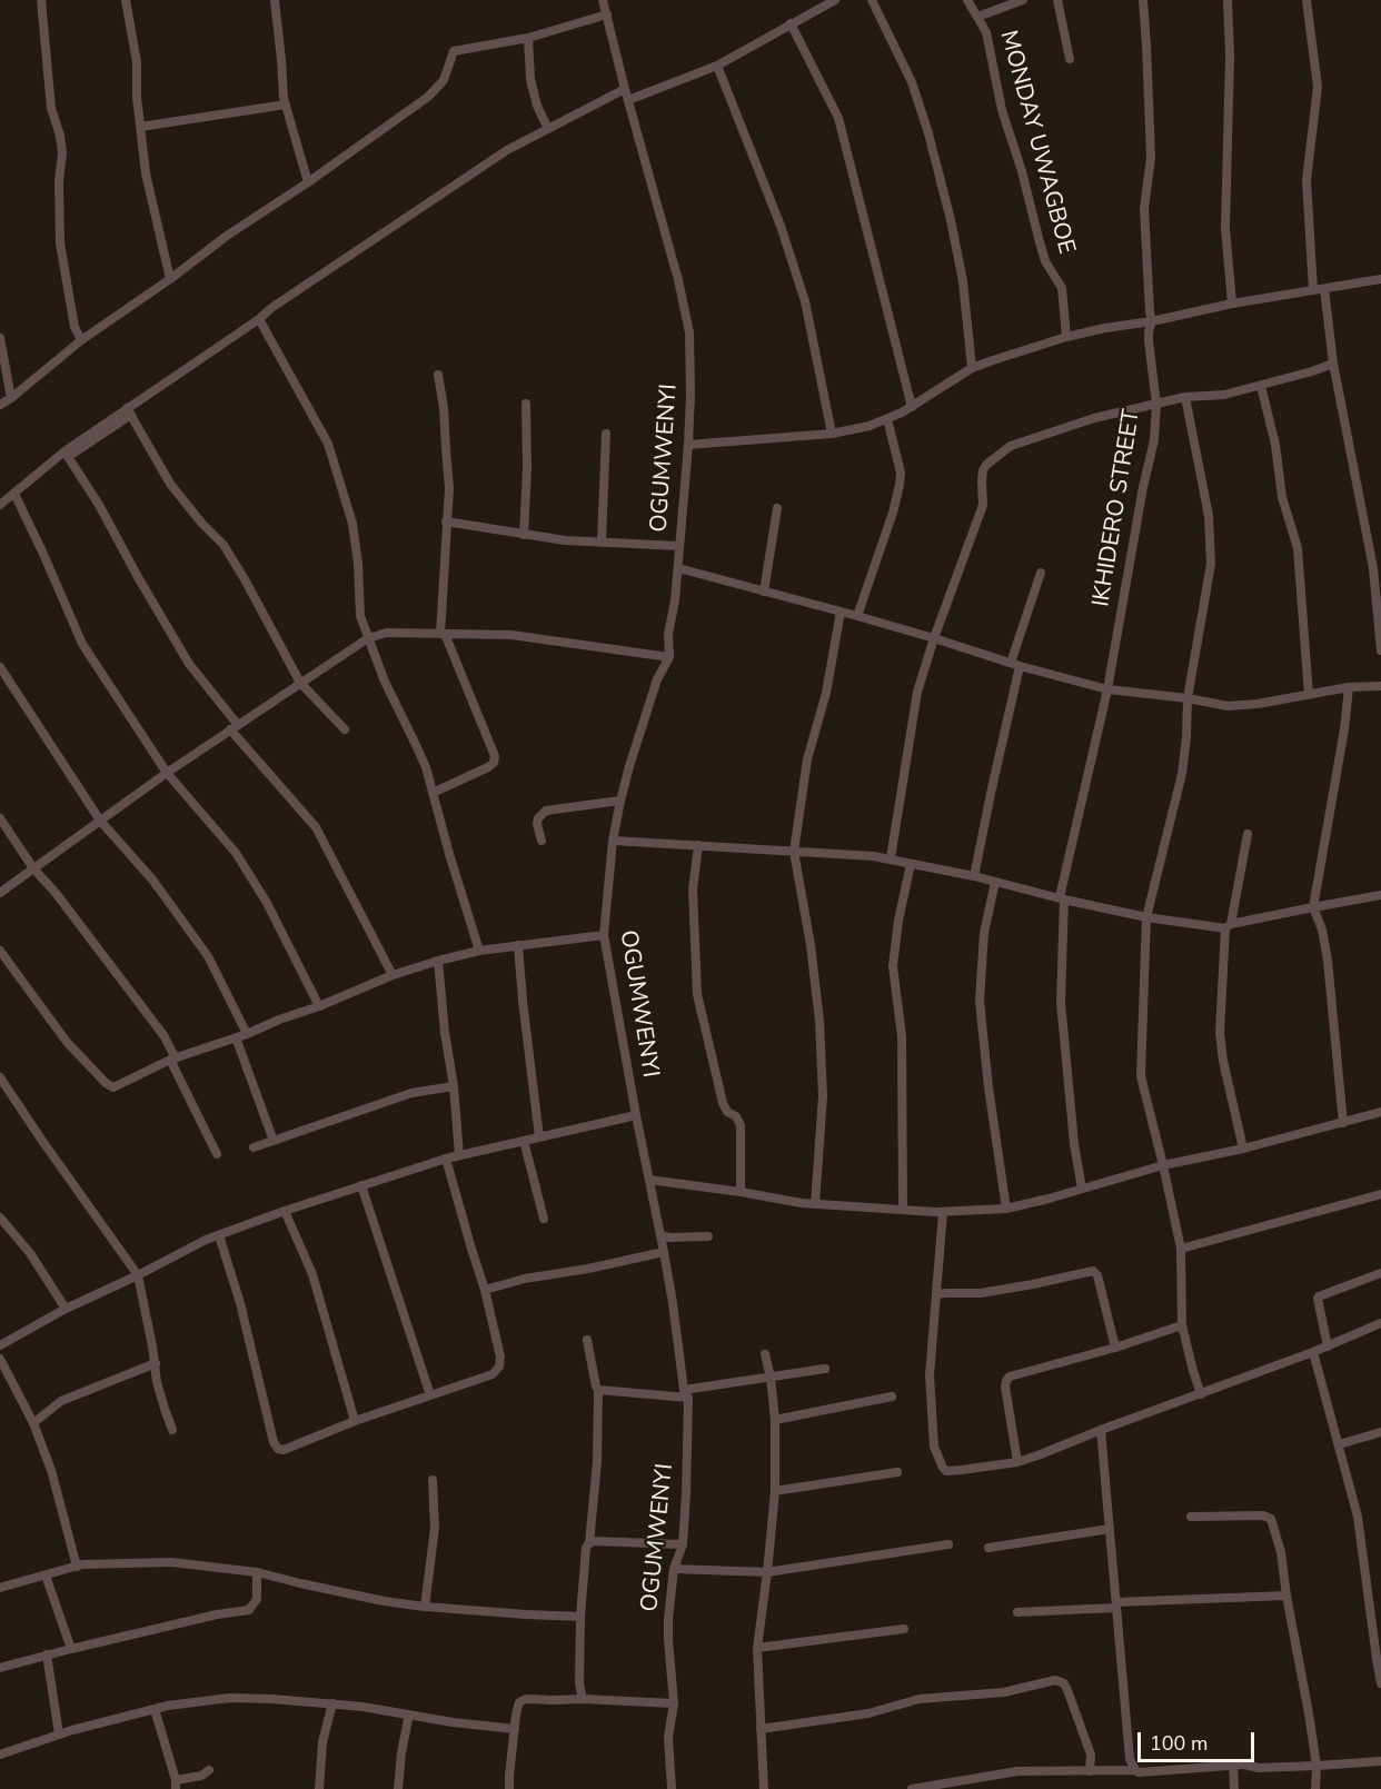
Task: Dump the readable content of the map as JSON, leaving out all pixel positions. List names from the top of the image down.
{
  "streets": {
    "street": ["MONDAY UWAGBOE", "OGUMWENYI", "IKHIDERO STREET"]
  },
  "scale_bar": "100 m"
}
